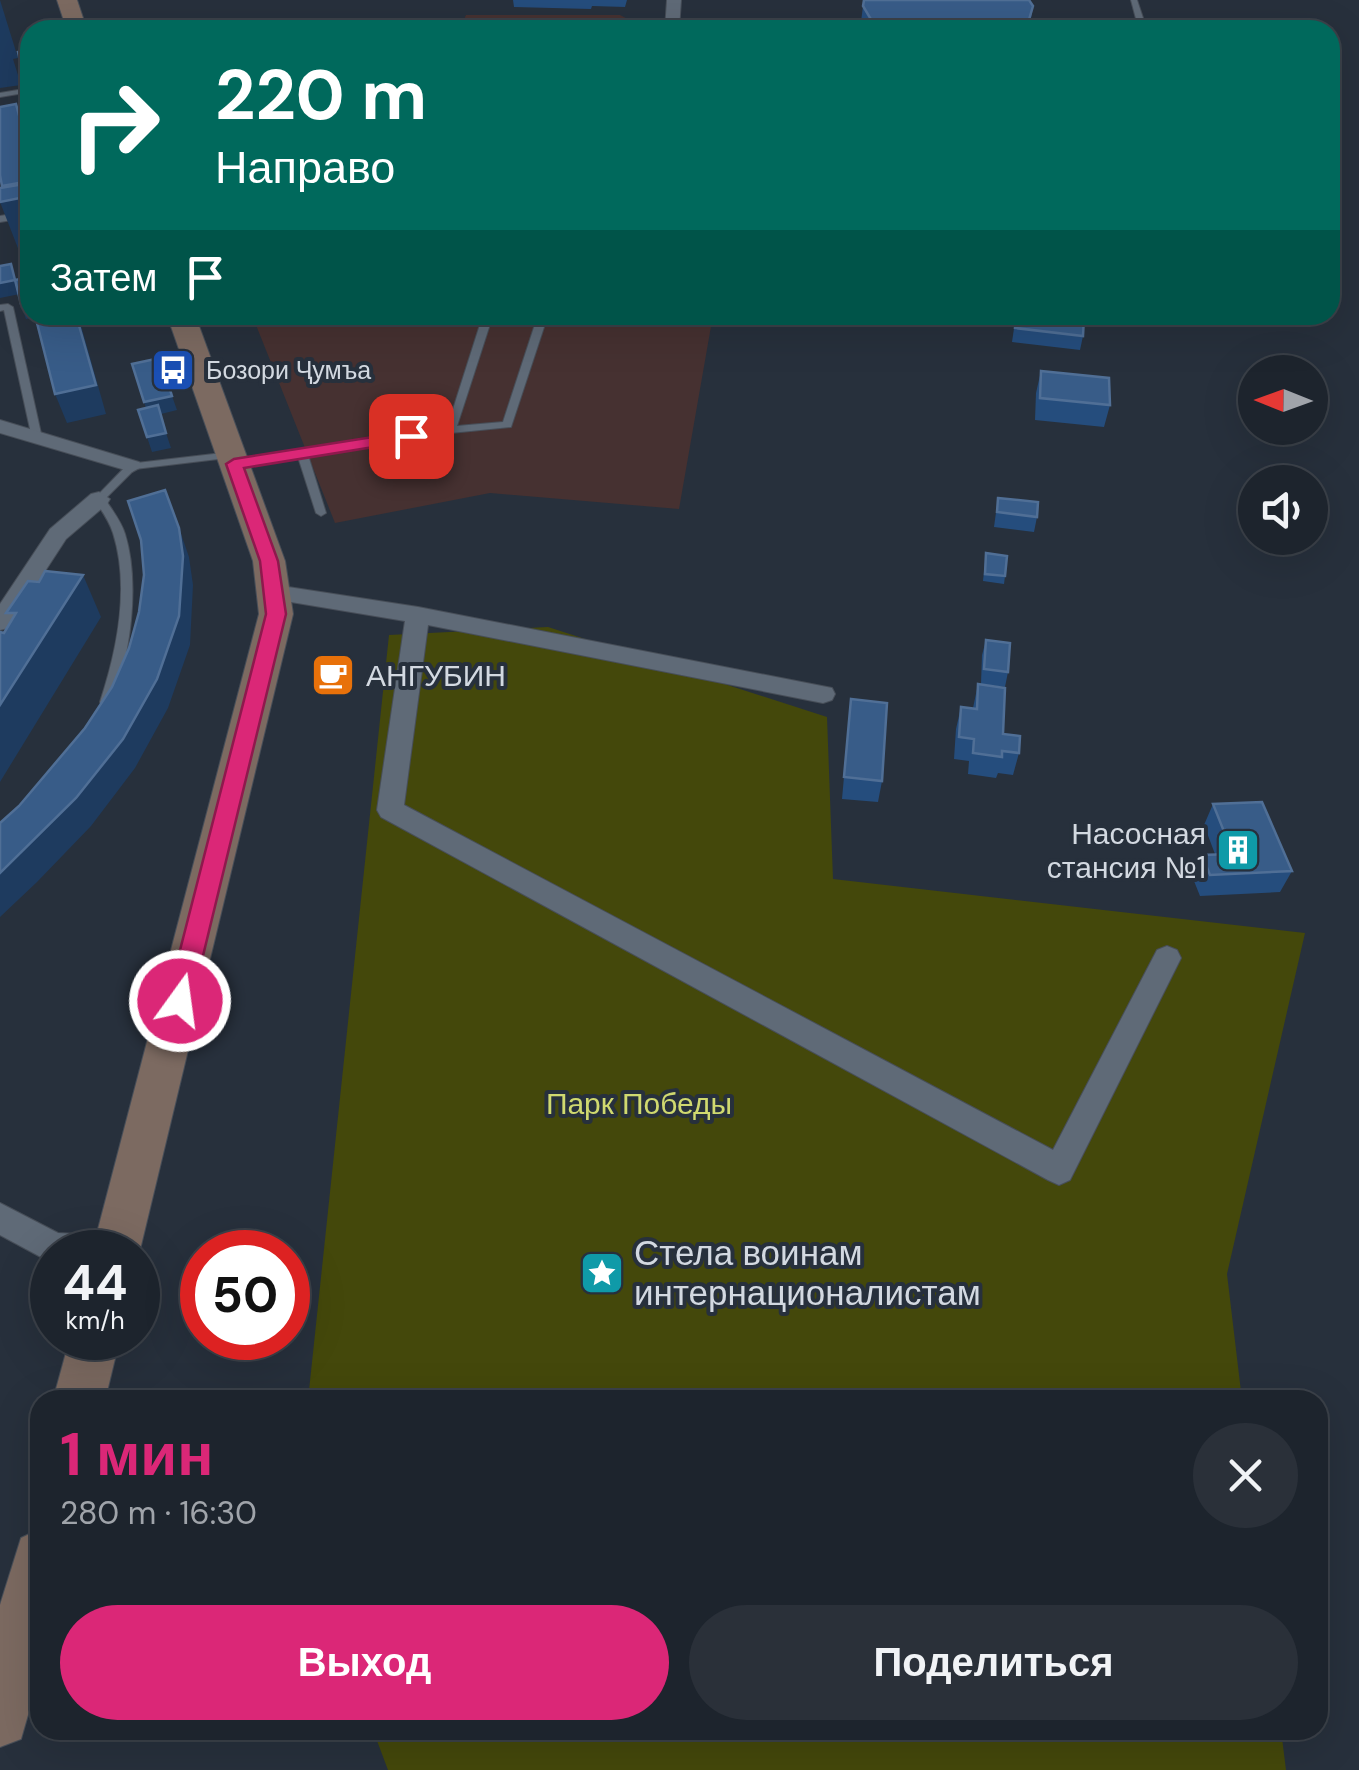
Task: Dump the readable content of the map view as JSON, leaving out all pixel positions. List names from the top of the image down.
{
  "parks": ["Парк Победы"],
  "places": {
    "bus stop": ["Бозори Ҷумъа"],
    "cafe": ["АНГУБИН"],
    "building": ["Насосная стансия №1"],
    "place": ["Стела воинам интернационалистам"]
  },
  "north": "left",
  "page": {
    "turn": ["220 m", "Направо"],
    "then": "Затем",
    "speed": "44 km/h",
    "limit": "50",
    "heading": ["1 мин", "280 m · 16:30"],
    "buttons": ["Выход", "Поделиться"]
  }
}
